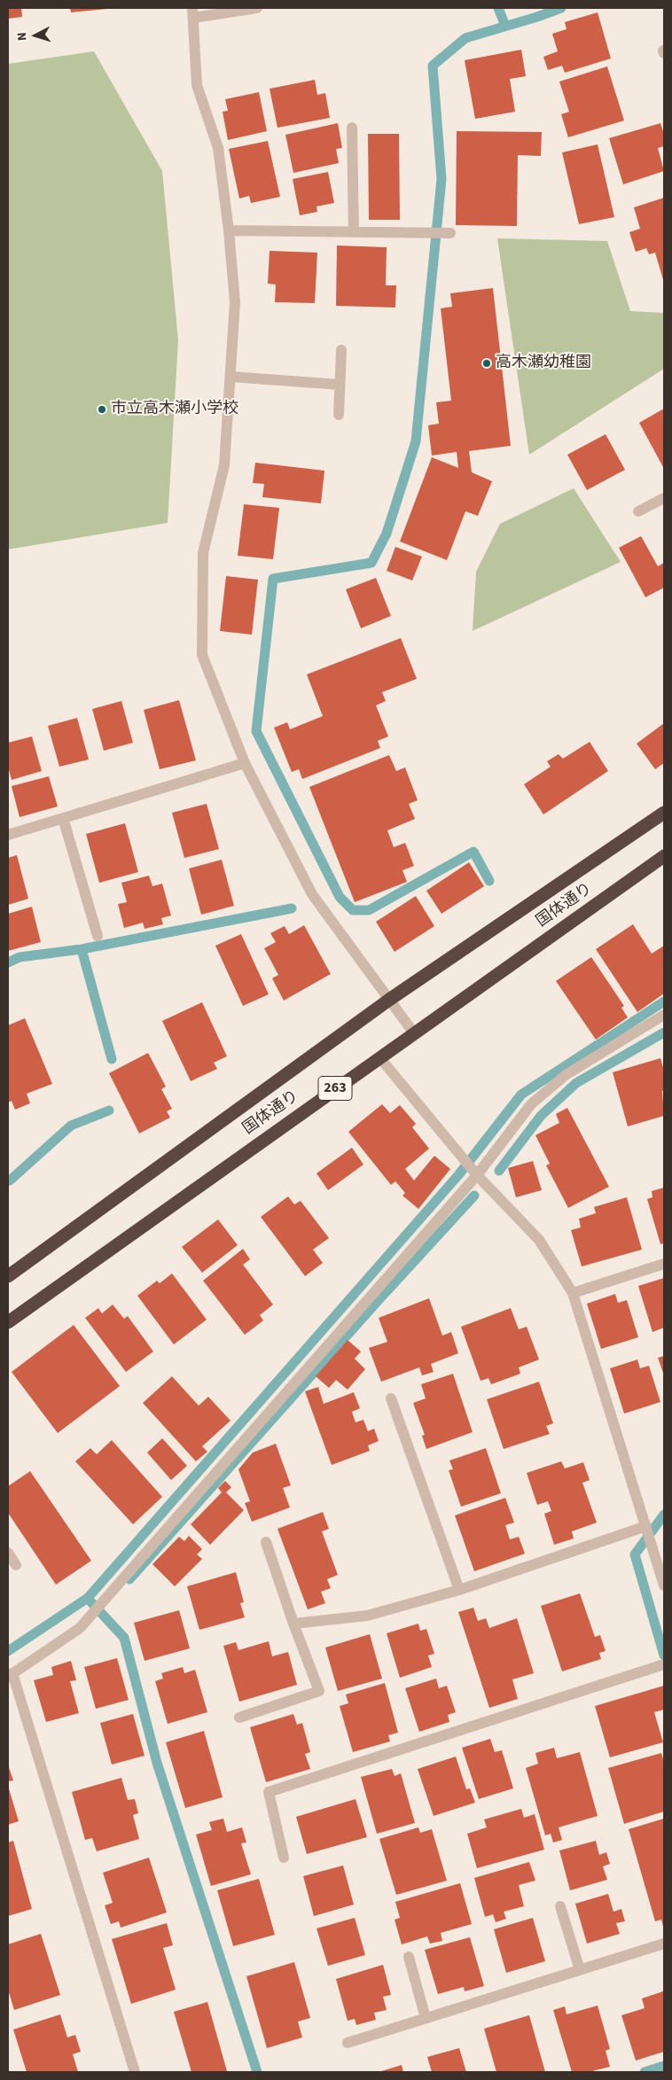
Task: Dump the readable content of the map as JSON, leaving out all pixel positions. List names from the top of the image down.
{
  "streets": {
    "highway": ["国体通り", "263"]
  },
  "places": ["高木瀬幼稚園", "市立高木瀬小学校"],
  "north": "left"
}
